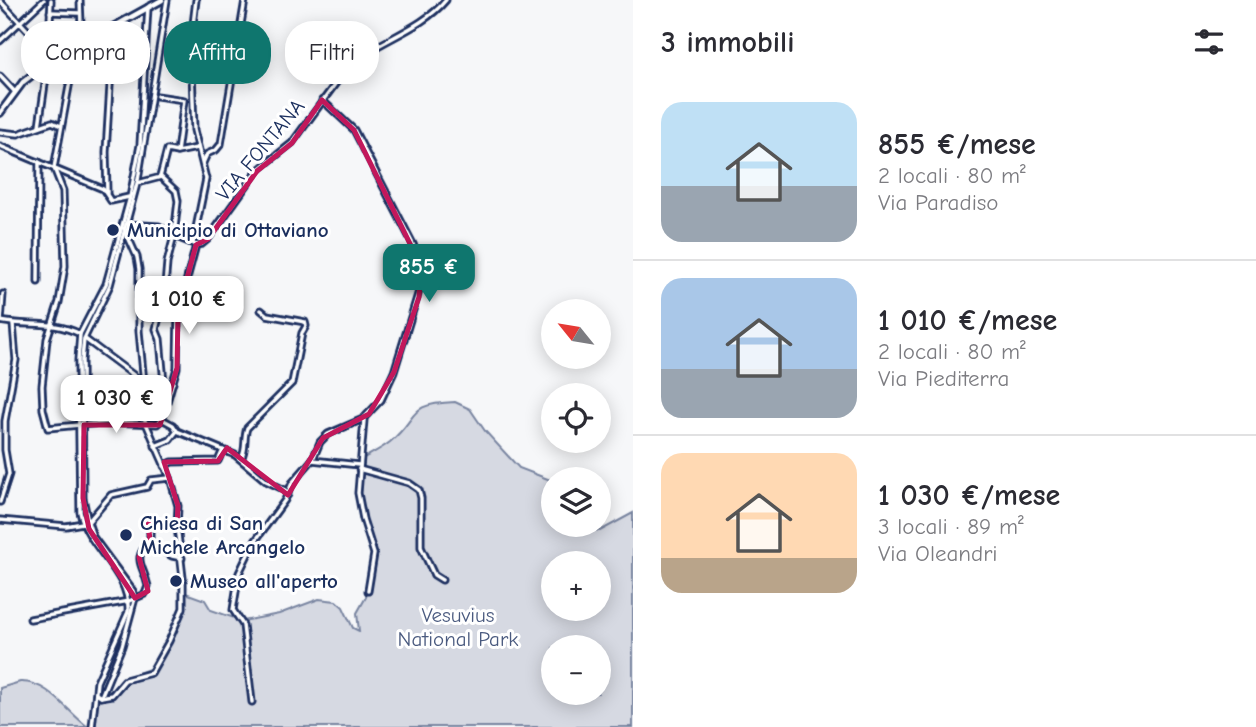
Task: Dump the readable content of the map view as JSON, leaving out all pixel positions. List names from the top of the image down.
{
  "streets": {
    "street": ["VIA FONTANA"]
  },
  "parks": ["Vesuvius National Park"],
  "places": ["Municipio di Ottaviano", "Chiesa di San Michele Arcangelo", "Museo all'aperto"],
  "north": "top left",
  "page": {
    "heading": "3 immobili",
    "chip": ["Compra", "Affitta", "Filtri"],
    "list": [
      {
        "name": "855 €/mese",
        "note": "2 locali · 80 m² · Via Paradiso"
      },
      {
        "name": "1 010 €/mese",
        "note": "2 locali · 80 m² · Via Piediterra"
      },
      {
        "name": "1 030 €/mese",
        "note": "3 locali · 89 m² · Via Oleandri"
      }
    ],
    "price": ["855 €", "1 010 €", "1 030 €"],
    "map_buttons": ["+", "−"]
  }
}
